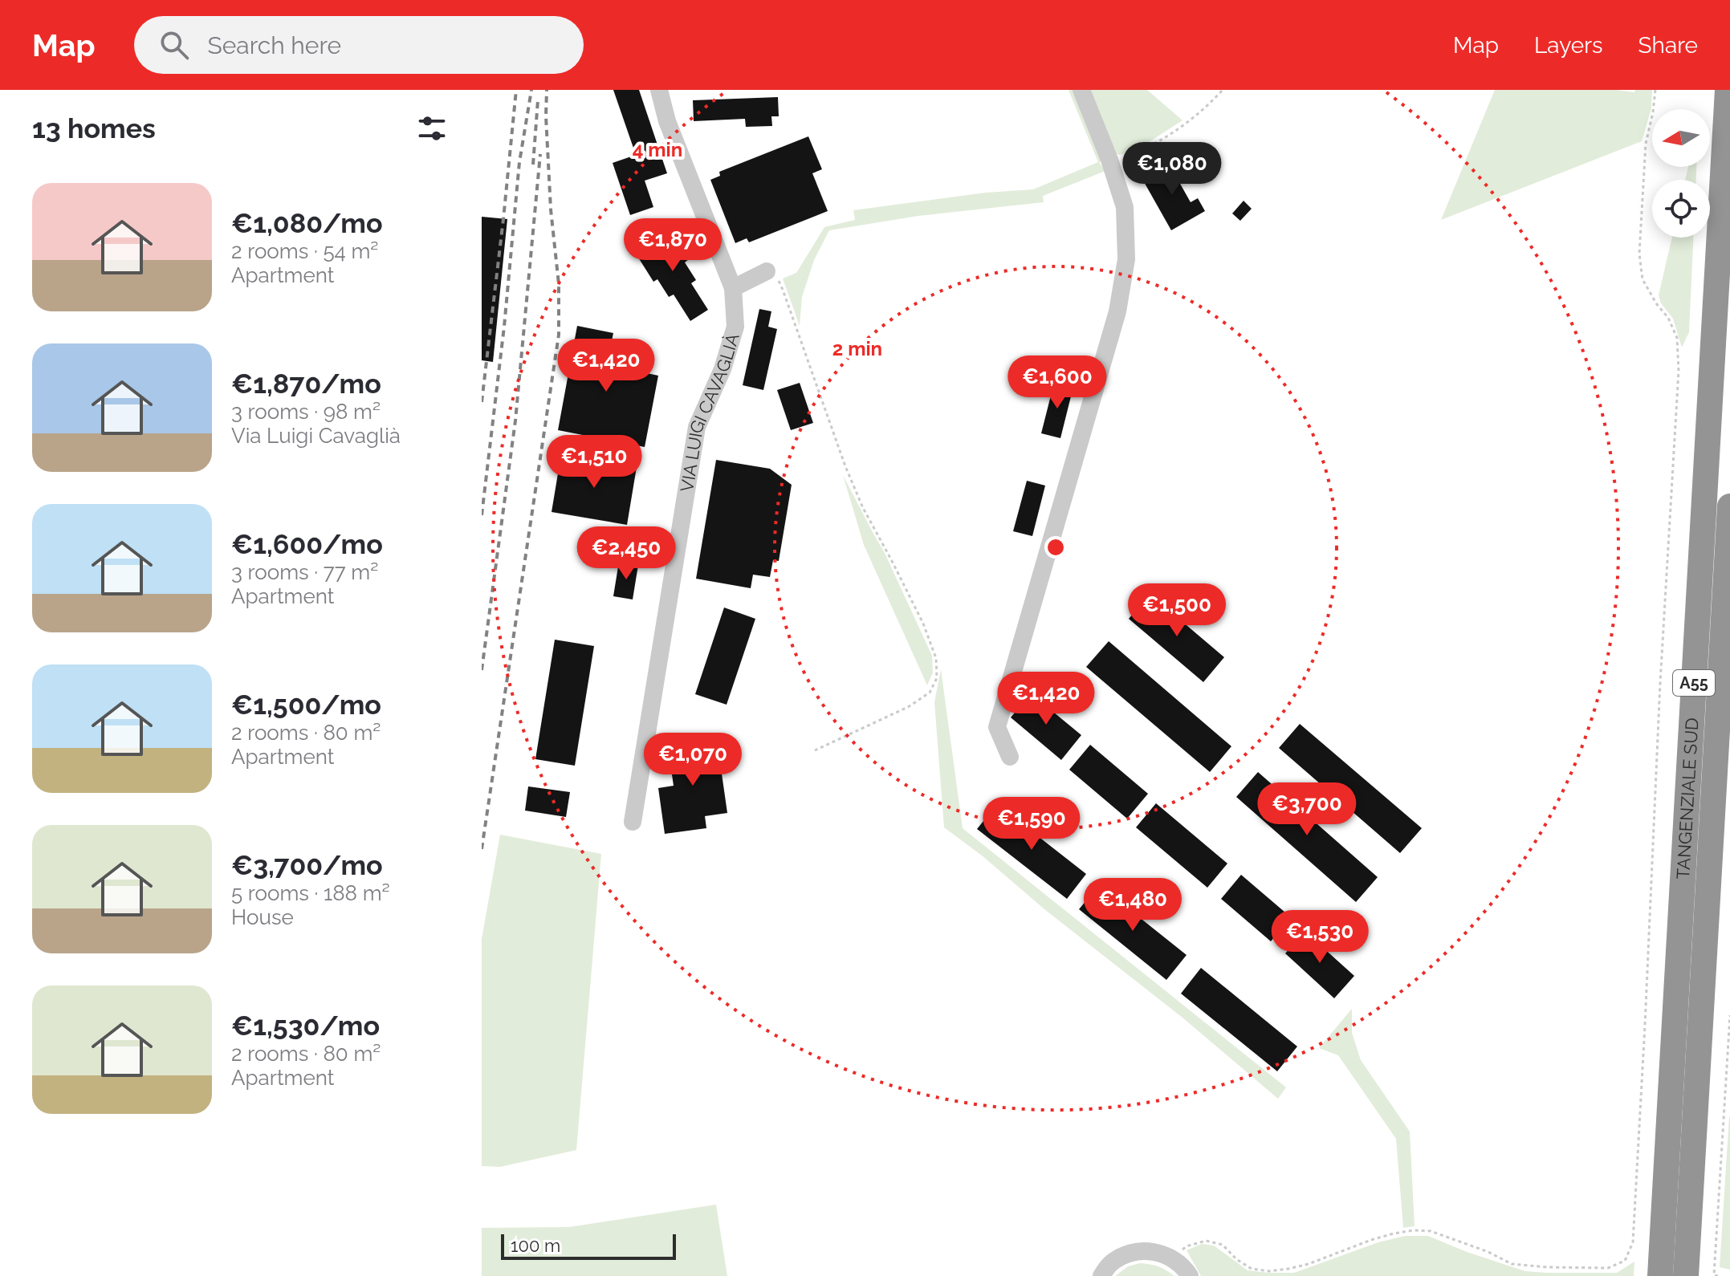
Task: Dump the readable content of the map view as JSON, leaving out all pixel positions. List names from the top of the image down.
{
  "streets": {
    "highway": ["A55", "TANGENZIALE SUD"],
    "street": ["VIA LUIGI CAVAGLIÀ"]
  },
  "scale_bar": "100 m",
  "north": "left",
  "page": {
    "header": "Map",
    "search": "Search here",
    "nav": ["Map", "Layers", "Share"],
    "heading": "13 homes",
    "price": [
      "€1,080",
      "€1,870",
      "€1,420",
      "€1,600",
      "€1,510",
      "€2,450",
      "€1,500",
      "€1,420",
      "€1,070",
      "€3,700",
      "€1,590",
      "€1,480",
      "€1,530"
    ],
    "list": [
      {
        "name": "€1,080/mo",
        "note": "2 rooms · 54 m² · Apartment"
      },
      {
        "name": "€1,870/mo",
        "note": "3 rooms · 98 m² · Via Luigi Cavaglià"
      },
      {
        "name": "€1,600/mo",
        "note": "3 rooms · 77 m² · Apartment"
      },
      {
        "name": "€1,500/mo",
        "note": "2 rooms · 80 m² · Apartment"
      },
      {
        "name": "€3,700/mo",
        "note": "5 rooms · 188 m² · House"
      },
      {
        "name": "€1,530/mo",
        "note": "2 rooms · 80 m² · Apartment"
      }
    ],
    "scale": "100 m"
  },
  "rings": ["4 min", "2 min"]
}
